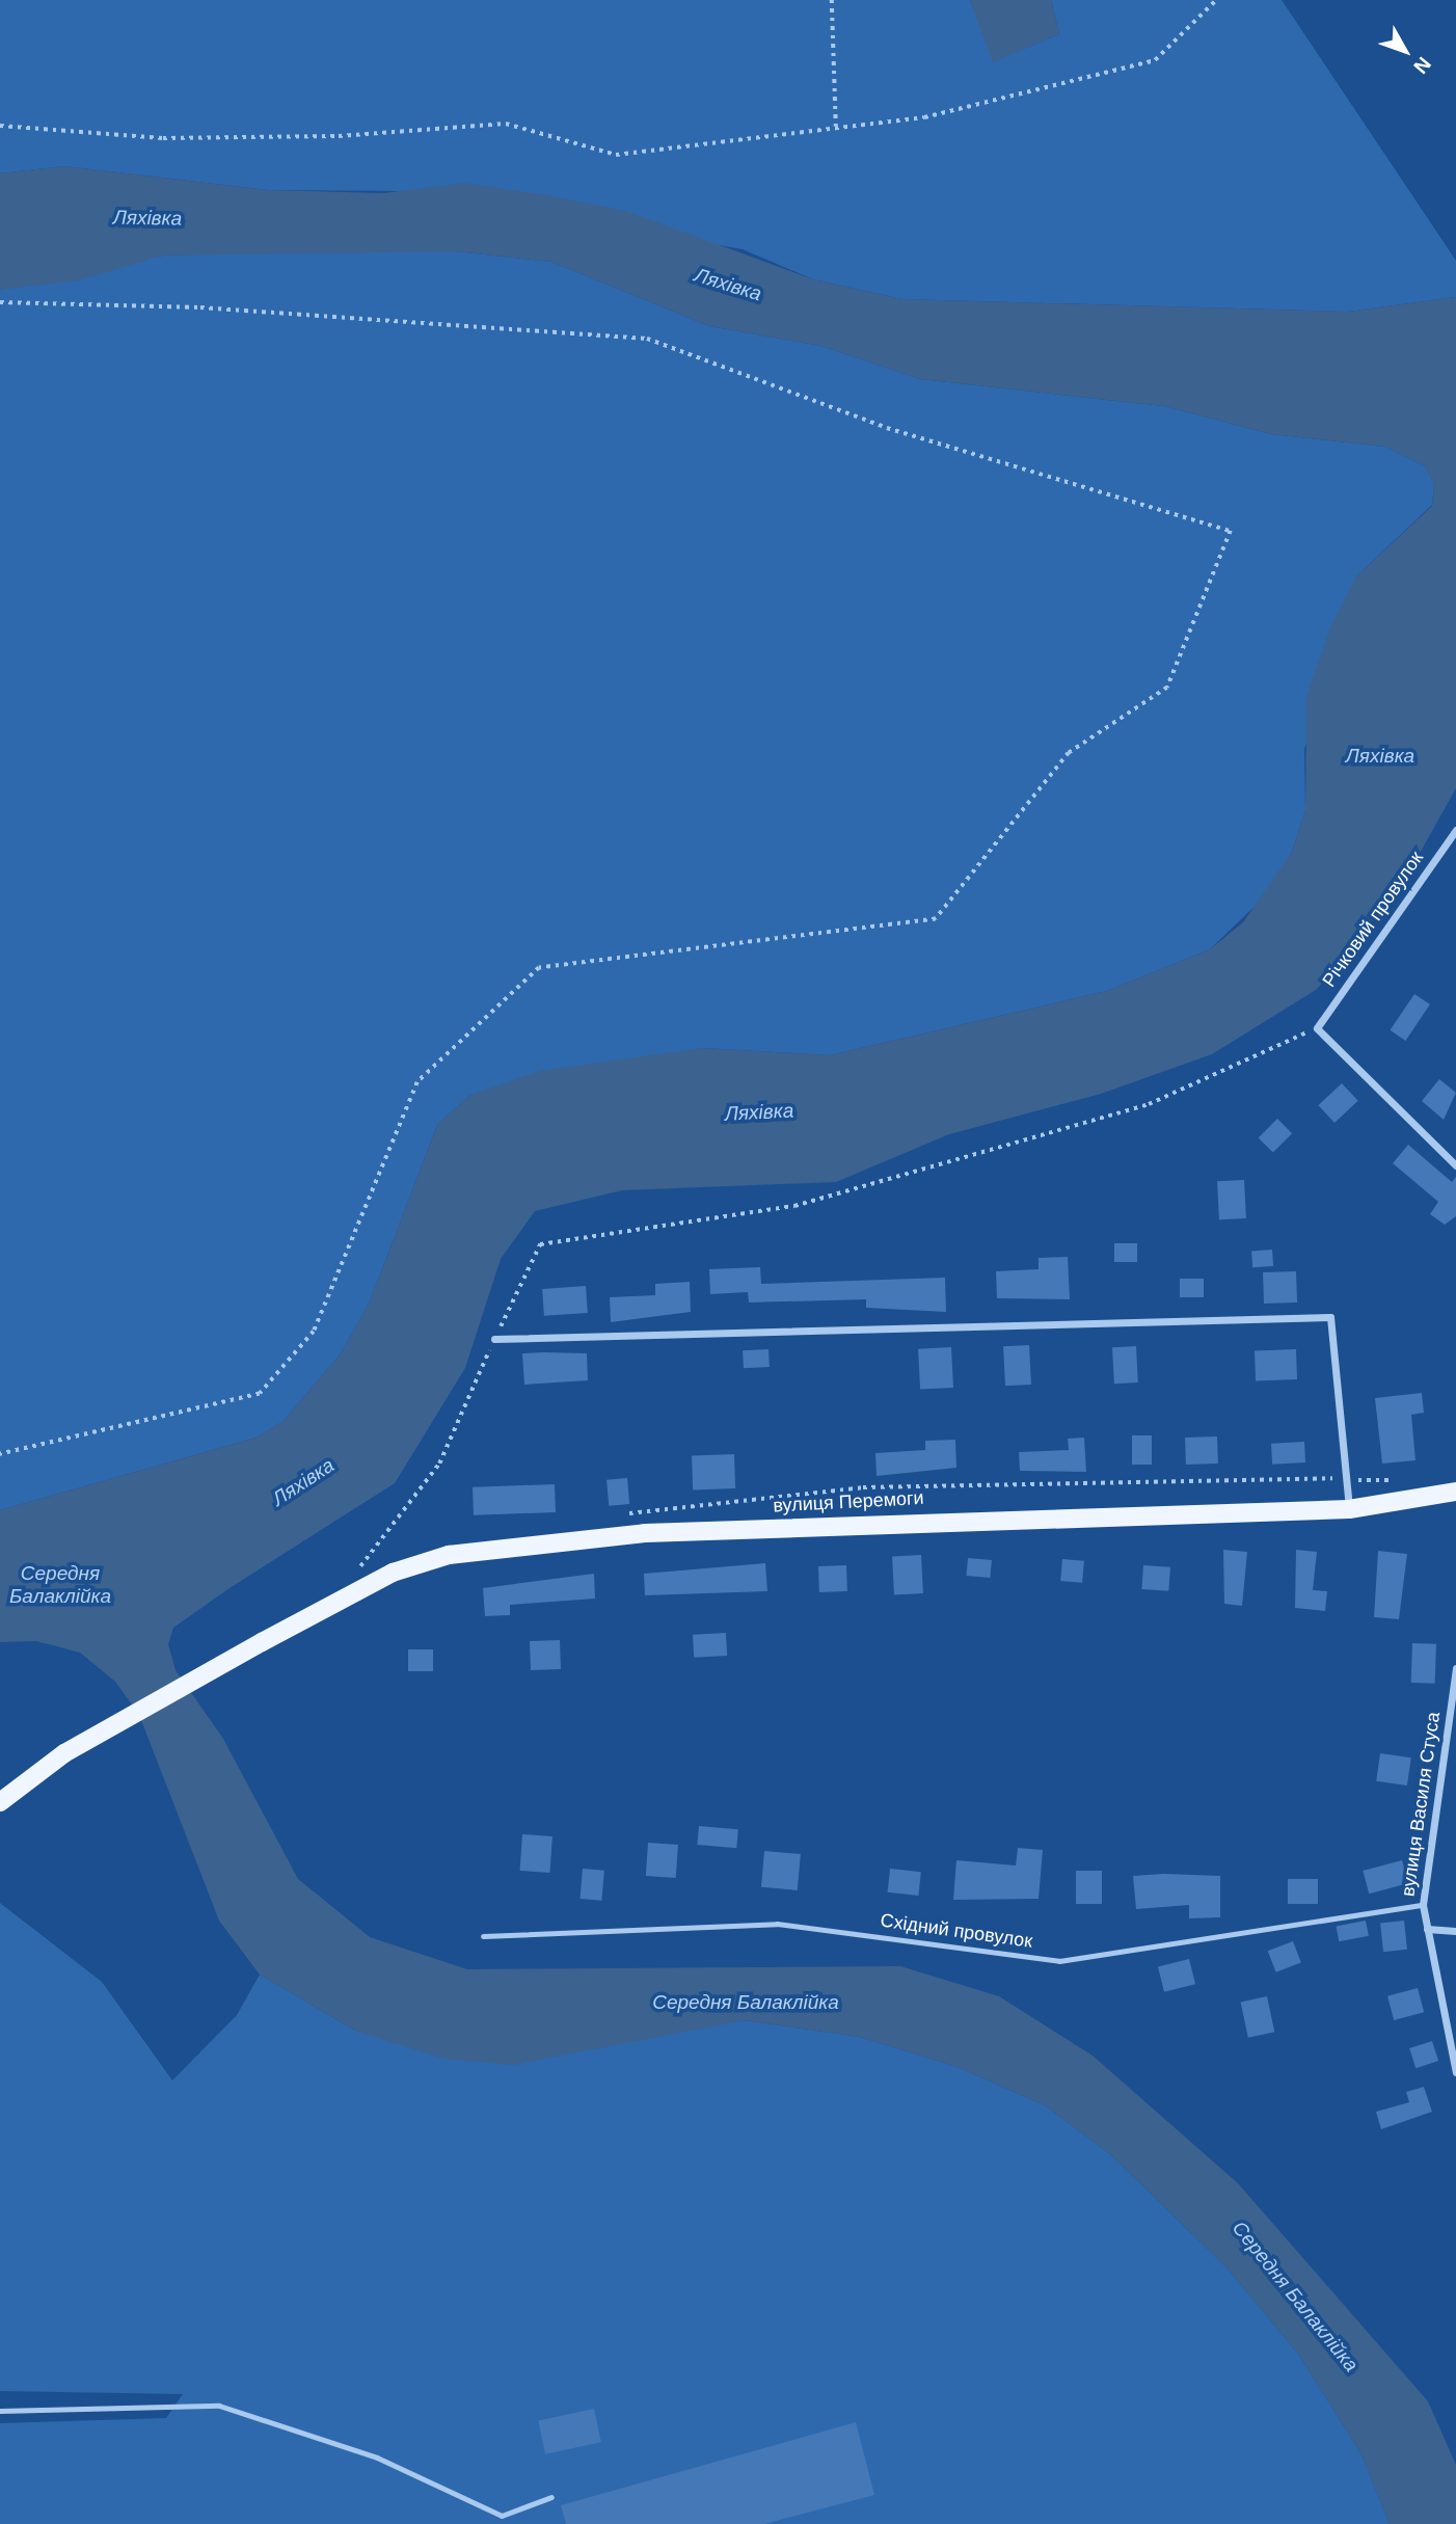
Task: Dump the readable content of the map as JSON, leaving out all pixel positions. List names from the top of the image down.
{
  "streets": {
    "main road": ["вулиця Перемоги"],
    "street": ["Річковий провулок", "вулиця Василя Стуса"],
    "lane": ["Східний провулок"]
  },
  "crossings": [
    ["вулиця Василя Стуса", "Східний провулок"]
  ],
  "water": ["Ляхівка", "Середня Балаклійка"],
  "north": "bottom right"
}
